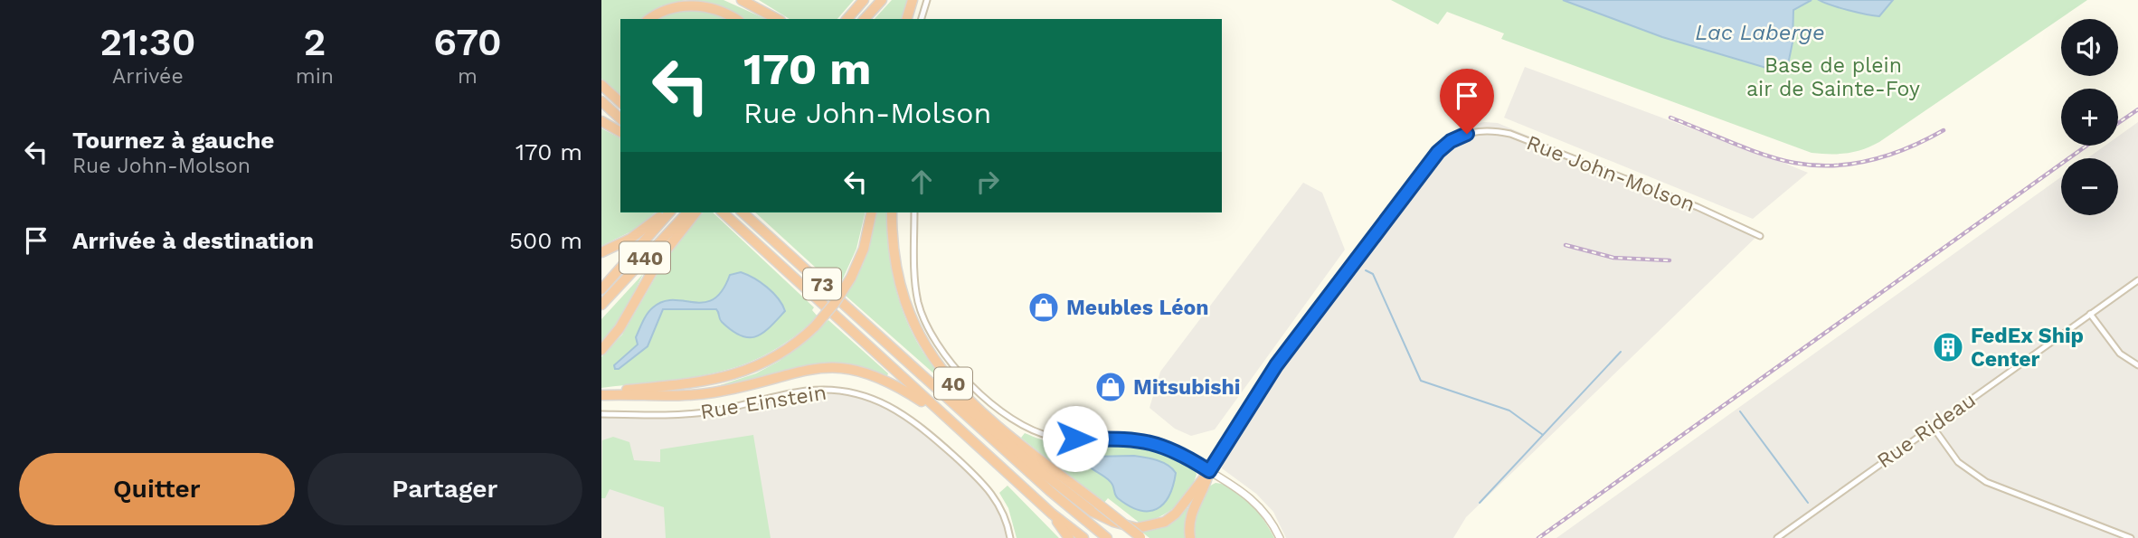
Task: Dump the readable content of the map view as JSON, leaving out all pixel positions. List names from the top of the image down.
{
  "streets": {
    "highway": ["440", "73", "40"],
    "street": ["Rue John-Molson", "Rue Einstein", "Rue Rideau"]
  },
  "water": ["Lac Laberge"],
  "parks": ["Base de plein air de Sainte-Foy"],
  "places": {
    "shop": ["Meubles Léon", "Mitsubishi"],
    "building": ["FedEx Ship Center"]
  },
  "page": {
    "eta": [
      "21:30",
      "Arrivée",
      "2",
      "min",
      "670",
      "m"
    ],
    "map_buttons": ["+", "−"],
    "turn": ["170 m", "Rue John-Molson"],
    "list": [
      {
        "name": "Tournez à gauche",
        "note": "Rue John-Molson",
        "value": "170 m"
      },
      {
        "name": "Arrivée à destination",
        "value": "500 m"
      }
    ],
    "buttons": ["Quitter", "Partager"]
  }
}
